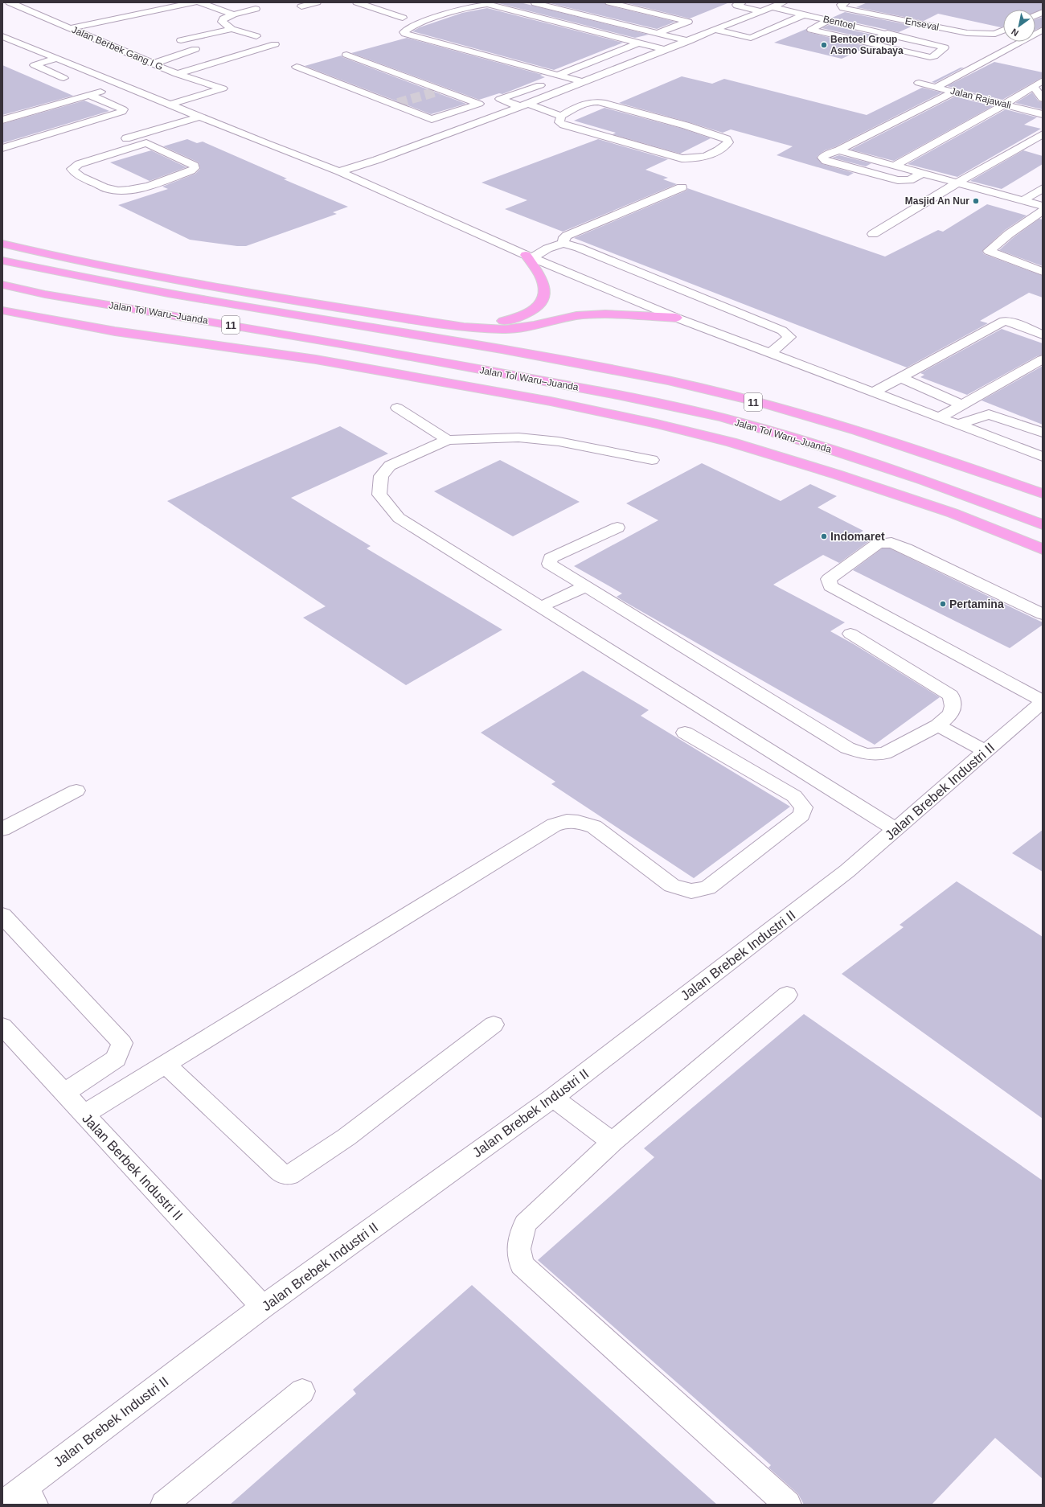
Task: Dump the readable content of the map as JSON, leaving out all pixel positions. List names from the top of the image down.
{
  "streets": {
    "highway": ["Jalan Tol Waru–Juanda", "11"],
    "street": [
      "Bentoel",
      "Enseval",
      "Jalan Berbek Gang I G",
      "Jalan Rajawali",
      "Jalan Brebek Industri II",
      "Jalan Berbek Industri II"
    ]
  },
  "crossings": [
    ["Jalan Brebek Industri II", "Jalan Berbek Industri II"]
  ],
  "places": [
    "Bentoel Group Asmo Surabaya",
    "Masjid An Nur",
    "Indomaret",
    "Pertamina"
  ],
  "north": "bottom left"
}
